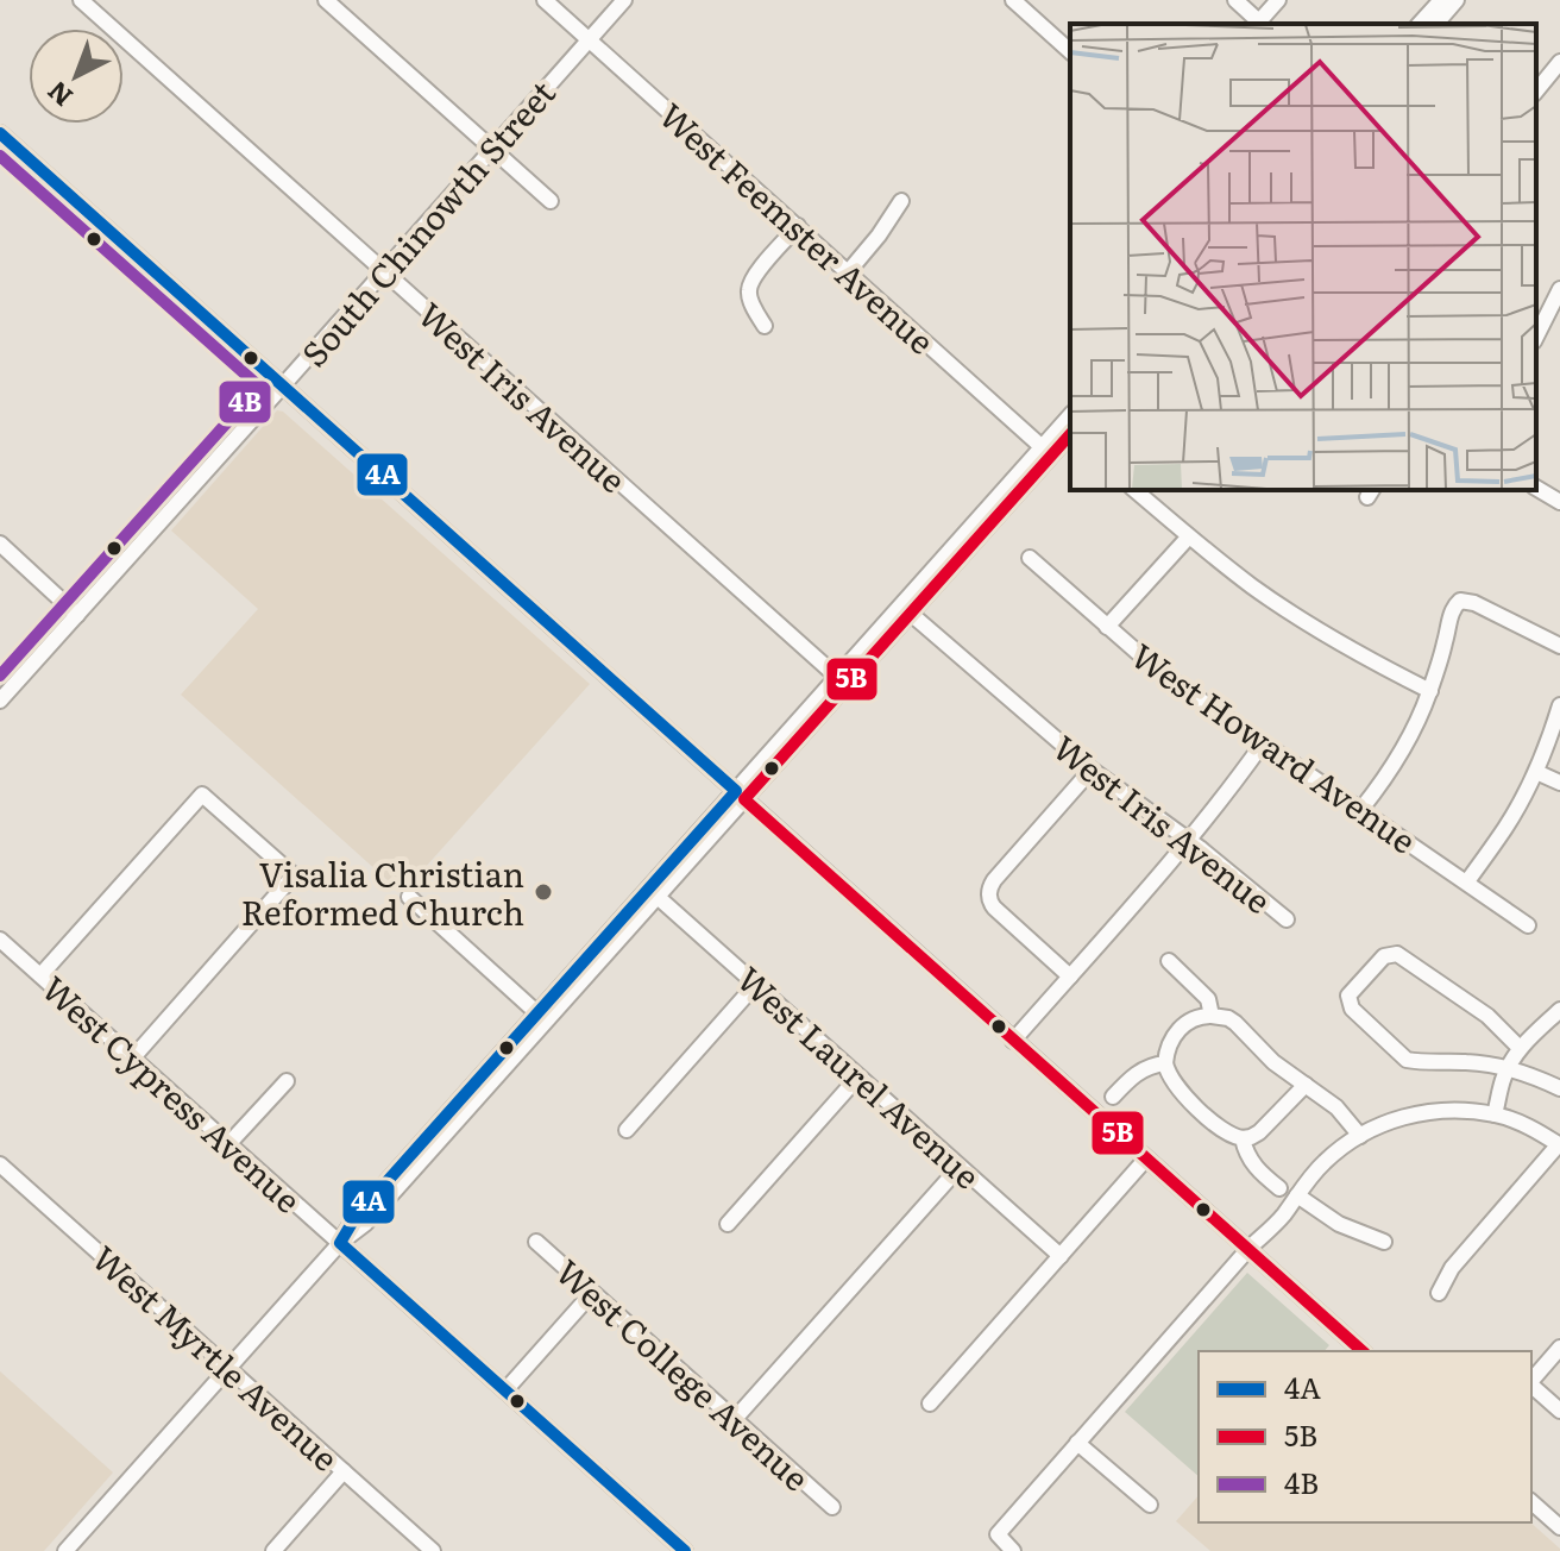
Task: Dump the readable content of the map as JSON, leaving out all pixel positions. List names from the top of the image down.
{
  "streets": {
    "street": [
      "South Chinowth Street",
      "West Feemster Avenue",
      "West Iris Avenue",
      "West Howard Avenue",
      "West Laurel Avenue",
      "West Cypress Avenue",
      "West Myrtle Avenue",
      "West College Avenue"
    ]
  },
  "crossings": [
    ["South Chinowth Street", "West Feemster Avenue"],
    ["South Chinowth Street", "West Iris Avenue"]
  ],
  "places": ["Visalia Christian Reformed Church"],
  "lines": ["transit line 4A", "transit line 4B", "transit line 5B"],
  "legend": ["4A", "5B", "4B"],
  "north": "bottom left"
}
